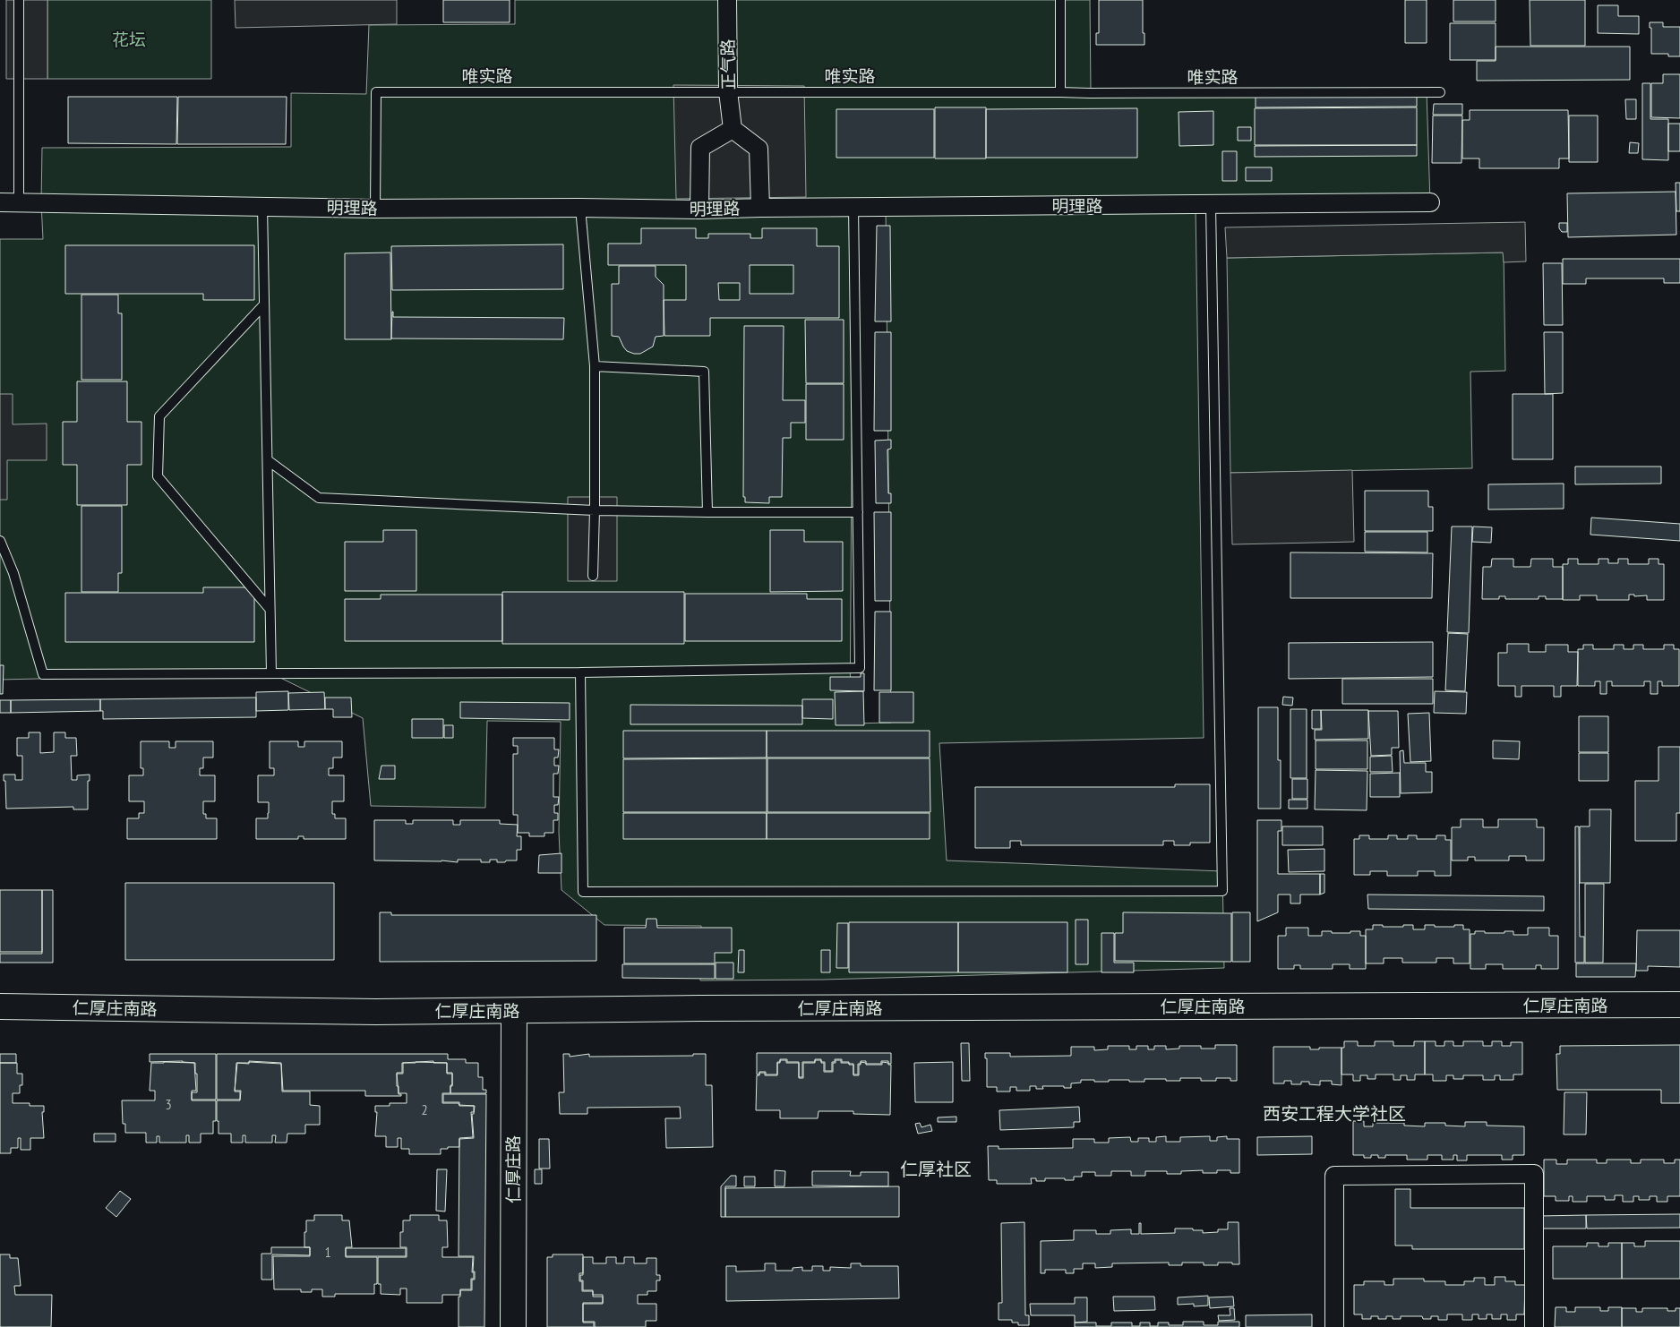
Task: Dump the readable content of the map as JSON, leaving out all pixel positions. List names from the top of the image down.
{
  "streets": {
    "street": [
      "正气路",
      "明理路",
      "仁厚庄南路",
      "仁厚庄路"
    ],
    "lane": ["唯实路"]
  },
  "crossings": [
    ["正气路", "唯实路"],
    ["唯实路", "明理路"],
    ["仁厚庄南路", "仁厚庄路"]
  ],
  "districts": ["西安工程大学社区", "仁厚社区"],
  "parks": ["花坛"],
  "house_numbers": ["3", "2", "1"]
}
